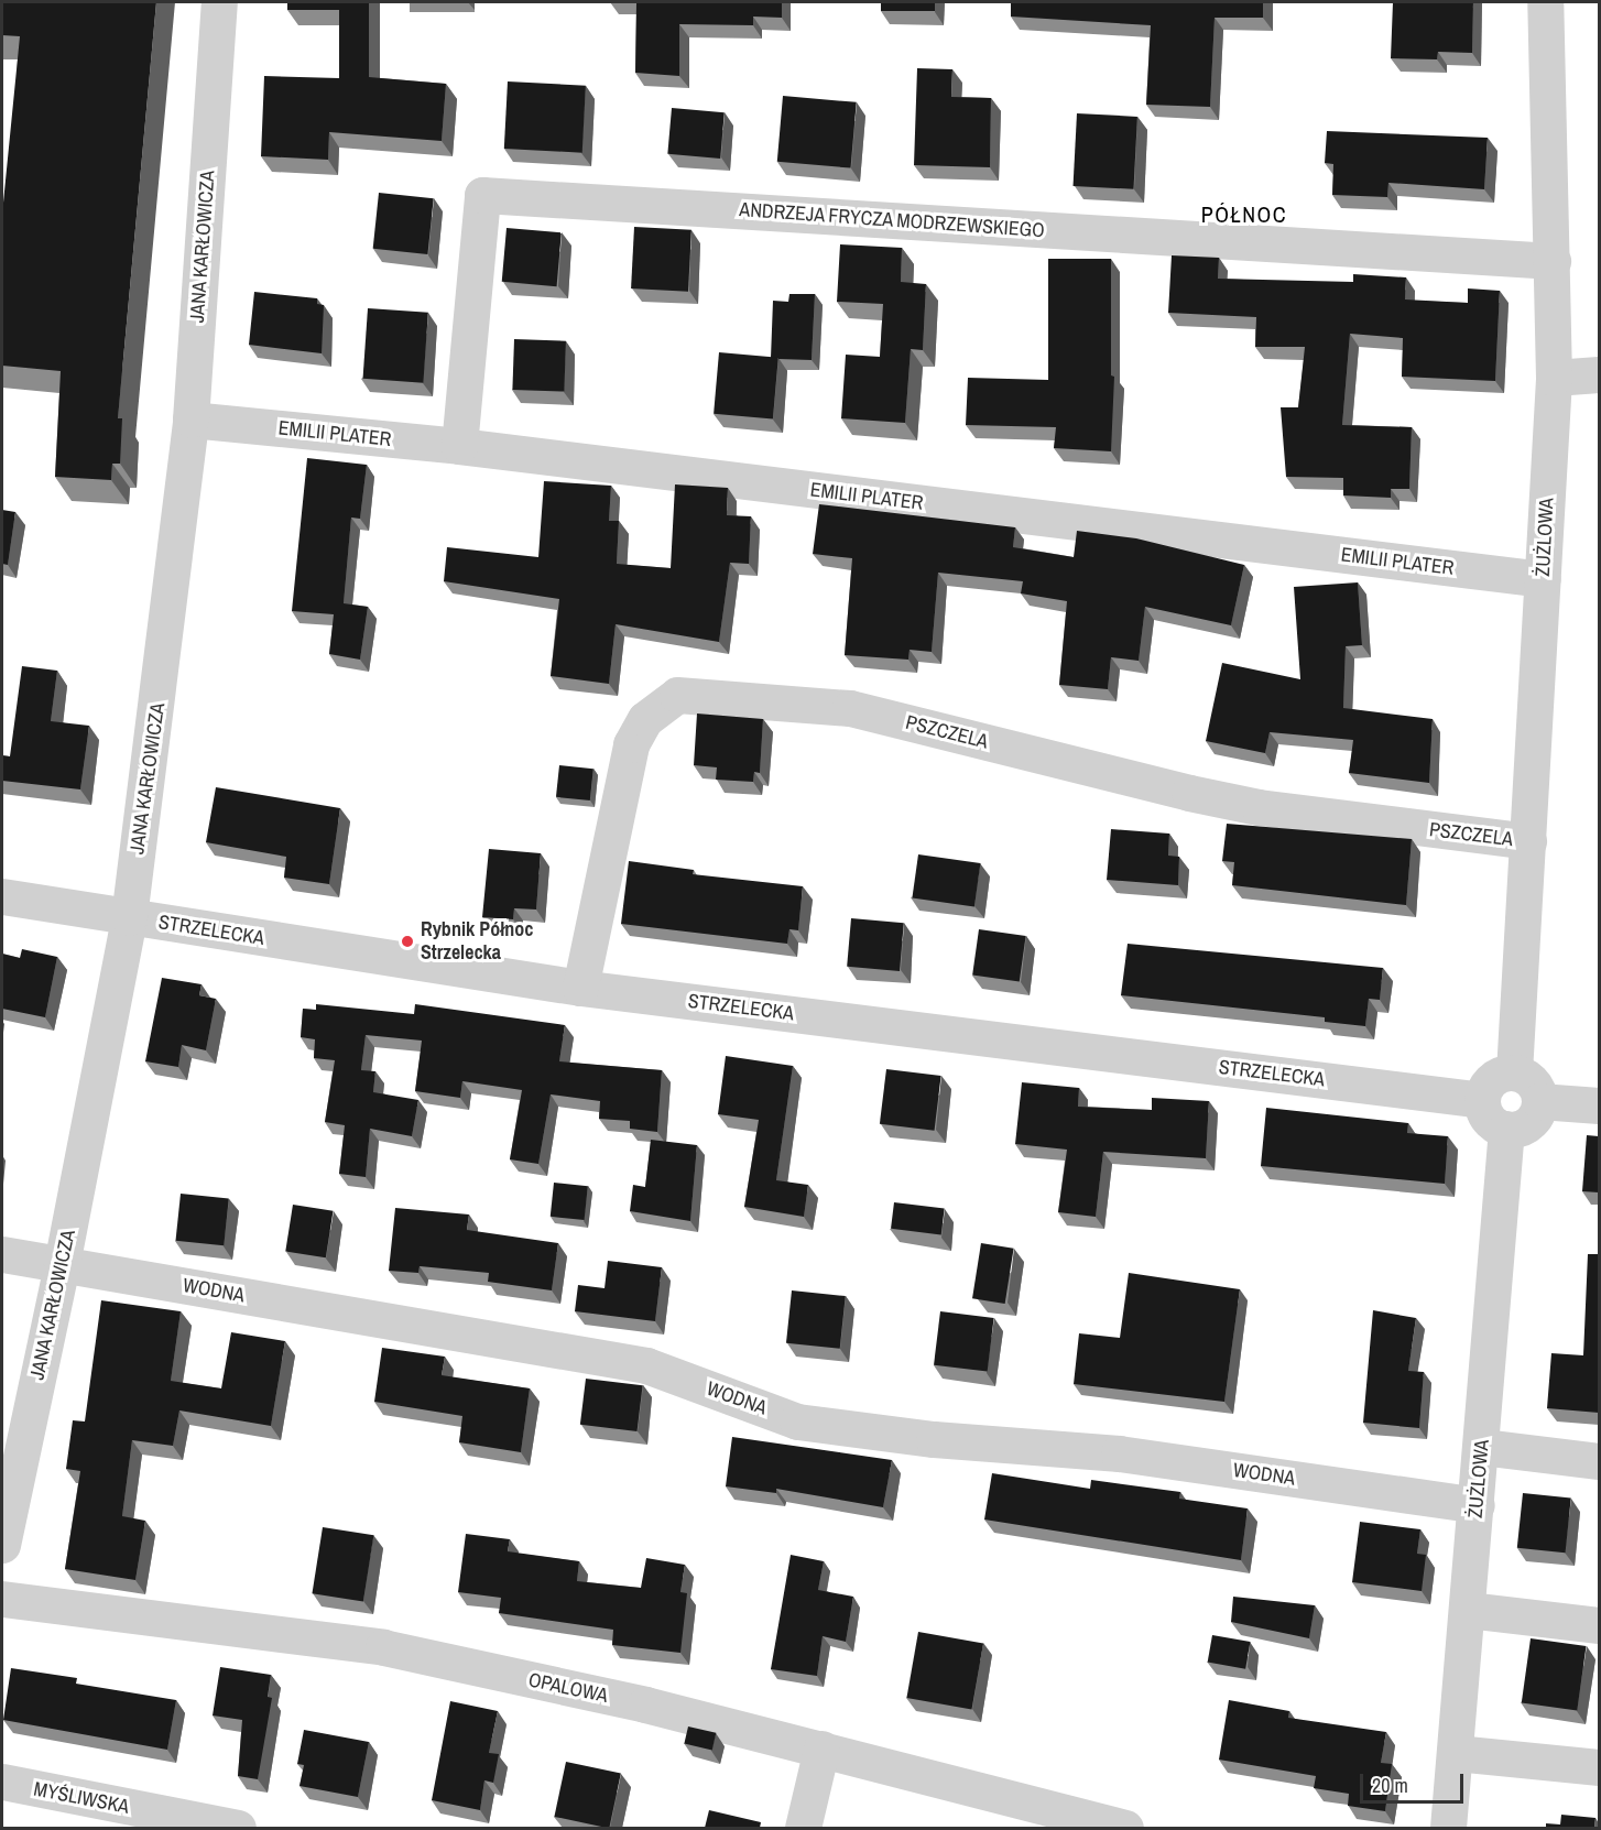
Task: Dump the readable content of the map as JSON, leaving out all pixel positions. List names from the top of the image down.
{
  "streets": {
    "street": [
      "ANDRZEJA FRYCZA MODRZEWSKIEGO",
      "JANA KARŁOWICZA",
      "EMILII PLATER",
      "ŻUŻLOWA",
      "PSZCZELA",
      "STRZELECKA",
      "WODNA",
      "OPALOWA",
      "MYŚLIWSKA"
    ]
  },
  "crossings": [
    ["ANDRZEJA FRYCZA MODRZEWSKIEGO", "EMILII PLATER"],
    ["ANDRZEJA FRYCZA MODRZEWSKIEGO", "ŻUŻLOWA"],
    ["JANA KARŁOWICZA", "EMILII PLATER"],
    ["JANA KARŁOWICZA", "STRZELECKA"],
    ["JANA KARŁOWICZA", "WODNA"],
    ["EMILII PLATER", "ŻUŻLOWA"],
    ["ŻUŻLOWA", "PSZCZELA"],
    ["ŻUŻLOWA", "STRZELECKA"],
    ["ŻUŻLOWA", "WODNA"],
    ["PSZCZELA", "STRZELECKA"]
  ],
  "districts": ["PÓŁNOC"],
  "places": ["Rybnik Północ Strzelecka"],
  "scale_bar": "20 m"
}
